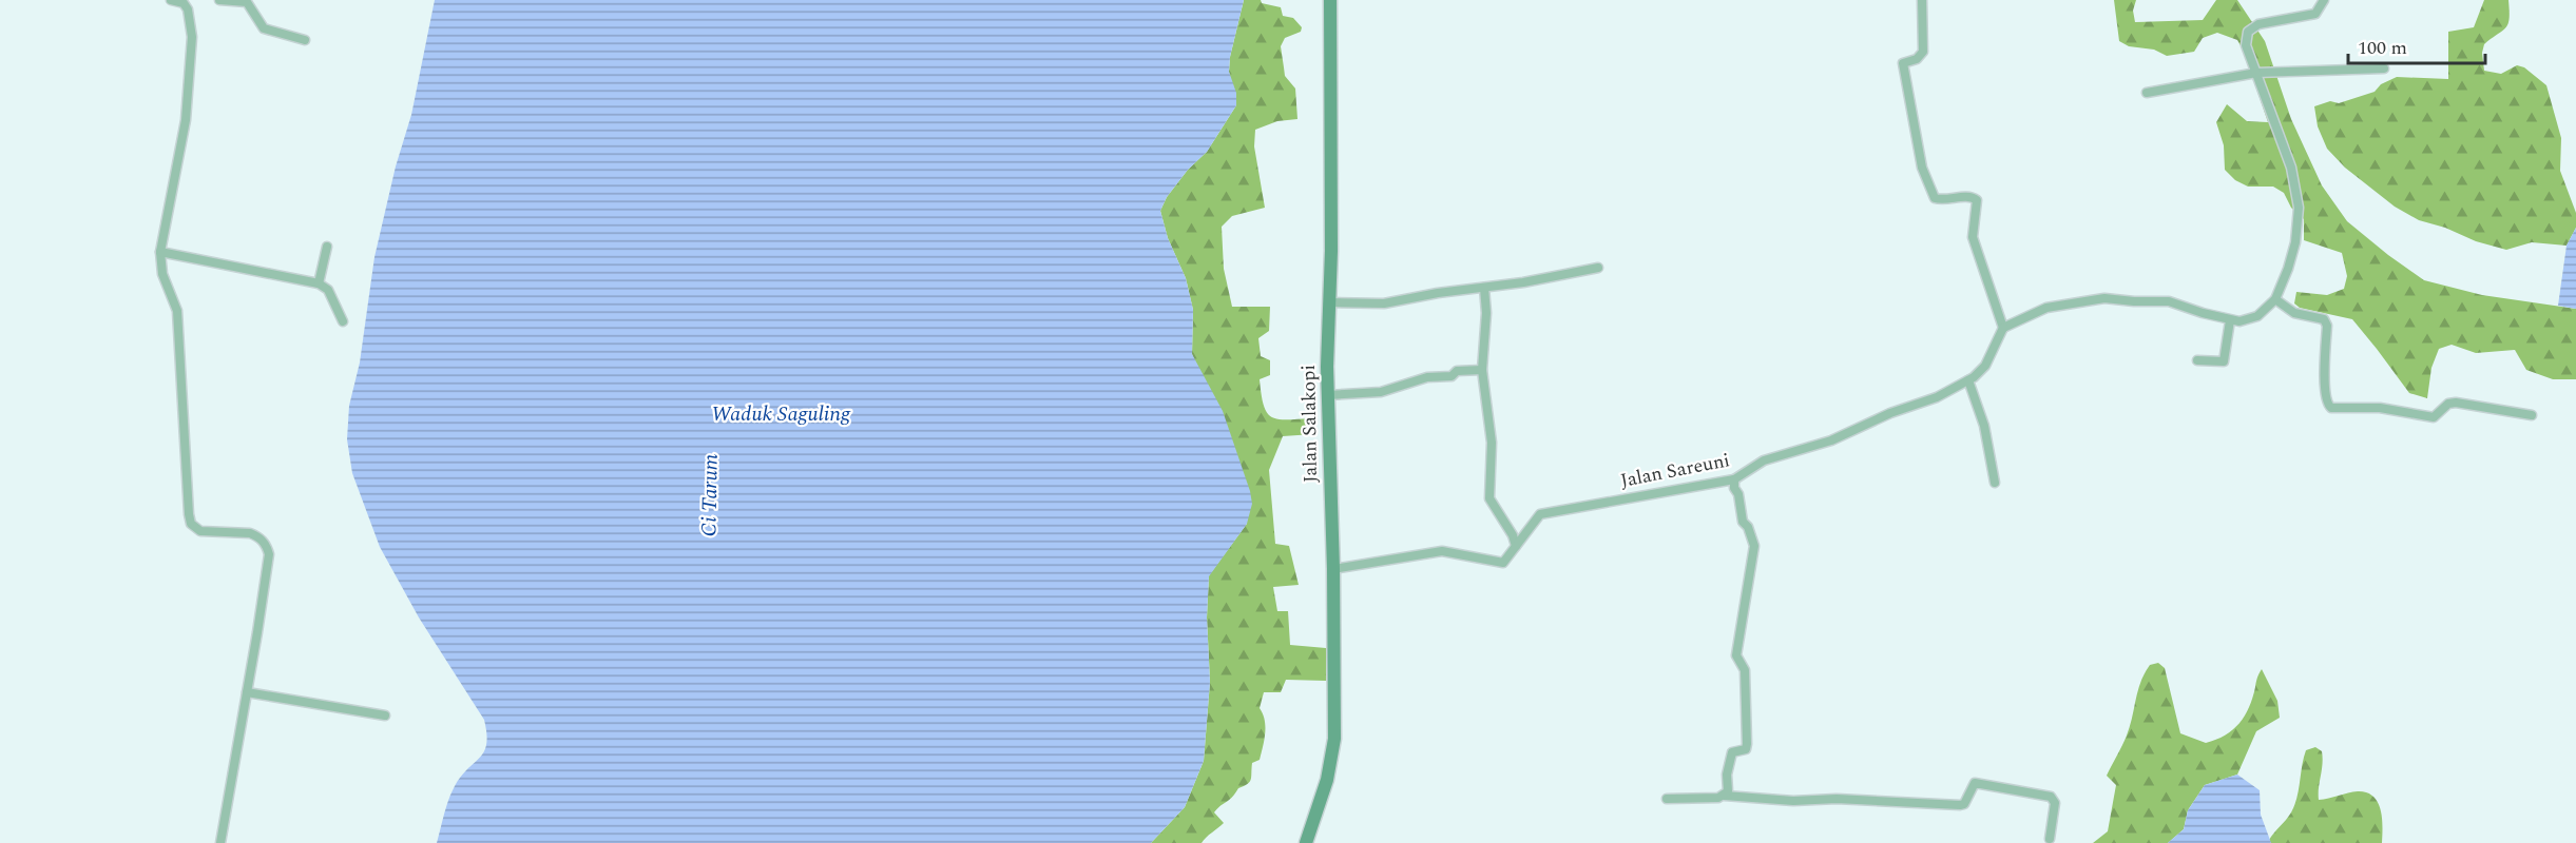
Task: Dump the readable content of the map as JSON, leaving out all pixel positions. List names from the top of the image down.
{
  "streets": {
    "street": ["Jalan Salakopi", "Jalan Sareuni"]
  },
  "crossings": [
    ["Jalan Salakopi", "Jalan Sareuni"]
  ],
  "water": ["Waduk Saguling", "Ci Tarum"],
  "scale_bar": "100 m"
}
